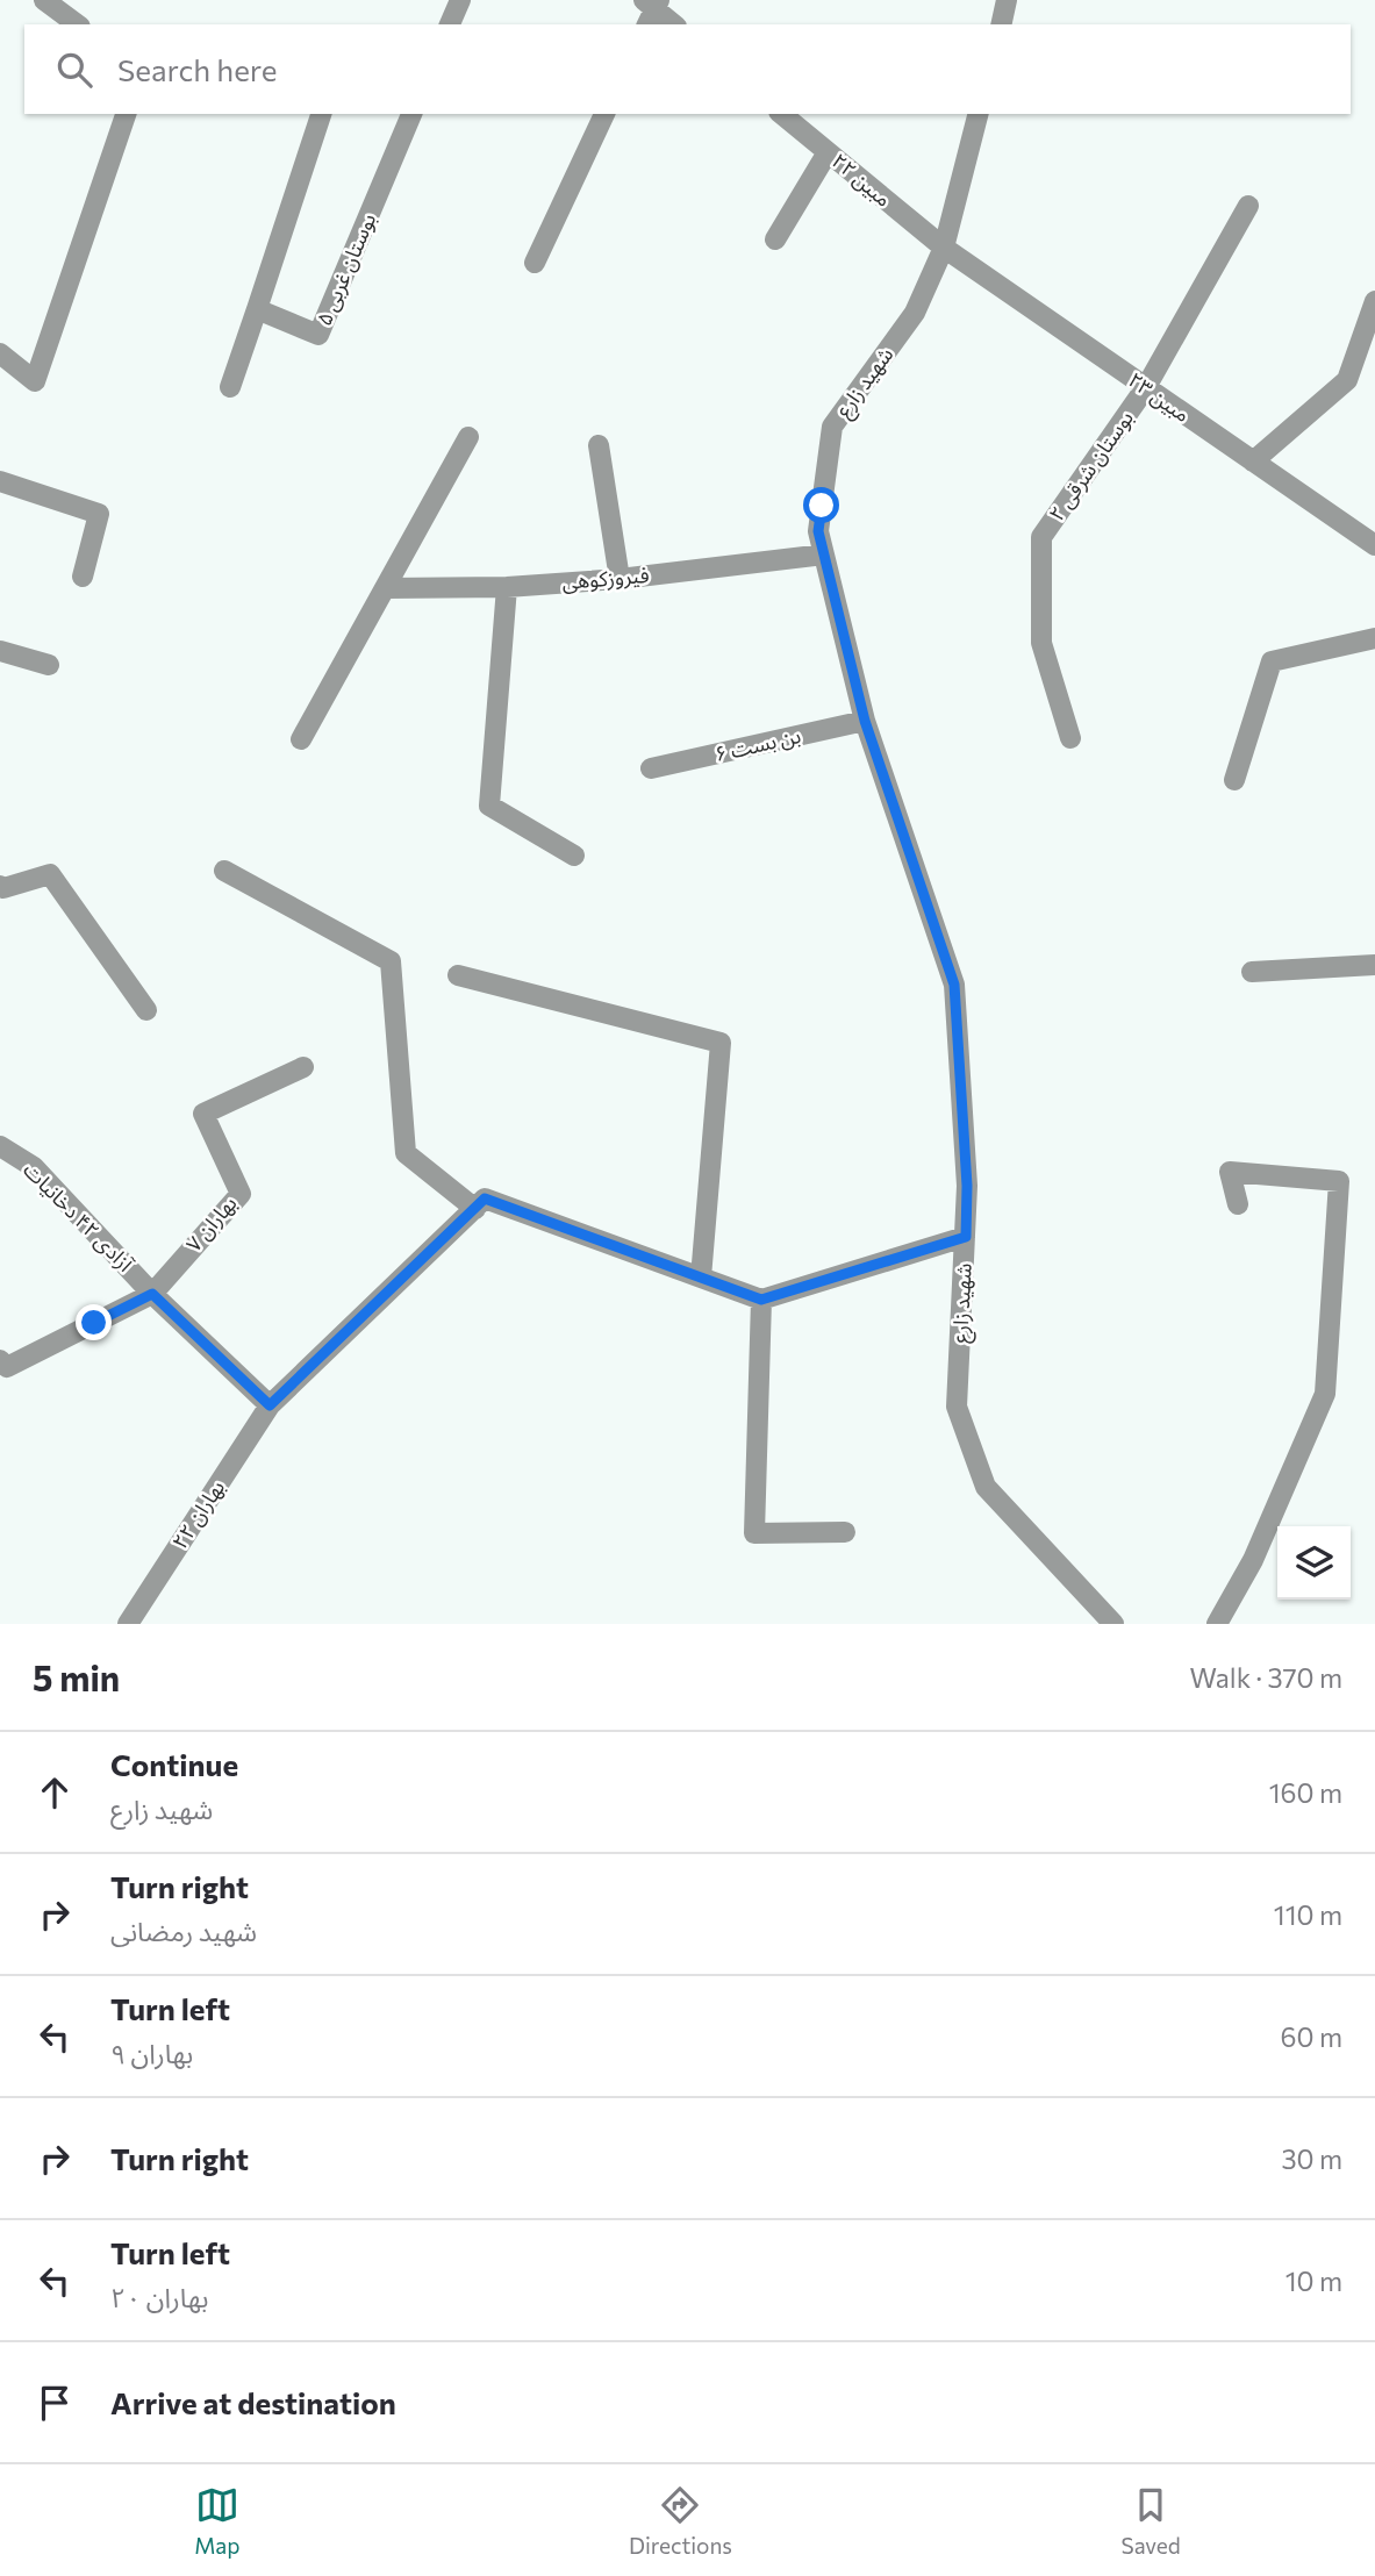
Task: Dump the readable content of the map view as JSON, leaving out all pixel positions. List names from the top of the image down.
{
  "streets": {
    "street": [
      "مبین ۲۲",
      "بوستان غربی ۵",
      "شهید زارع",
      "مبین ۲۳",
      "بوستان شرقی ۲",
      "فیروزکوهی",
      "بن بست ۶",
      "آزادی ۴۲ دخانیات",
      "بهاران ۷",
      "بهاران ۲۲"
    ]
  },
  "crossings": [
    ["مبین ۲۲", "شهید زارع"],
    ["مبین ۲۲", "مبین ۲۳"],
    ["شهید زارع", "مبین ۲۳"],
    ["شهید زارع", "فیروزکوهی"],
    ["شهید زارع", "بن بست ۶"],
    ["مبین ۲۳", "بوستان شرقی ۲"],
    ["آزادی ۴۲ دخانیات", "بهاران ۷"],
    ["آزادی ۴۲ دخانیات", "بهاران ۲۲"]
  ],
  "page": {
    "search": "Search here",
    "heading": ["5 min", "Walk · 370 m"],
    "list": [
      ["Continue", "شهید زارع", "160 m"],
      ["Turn right", "شهید رمضانی", "110 m"],
      ["Turn left", "بهاران ۹", "60 m"],
      ["Turn right", "30 m"],
      ["Turn left", "بهاران ۲۰", "10 m"],
      "Arrive at destination"
    ],
    "nav": ["Map", "Directions", "Saved"]
  }
}
